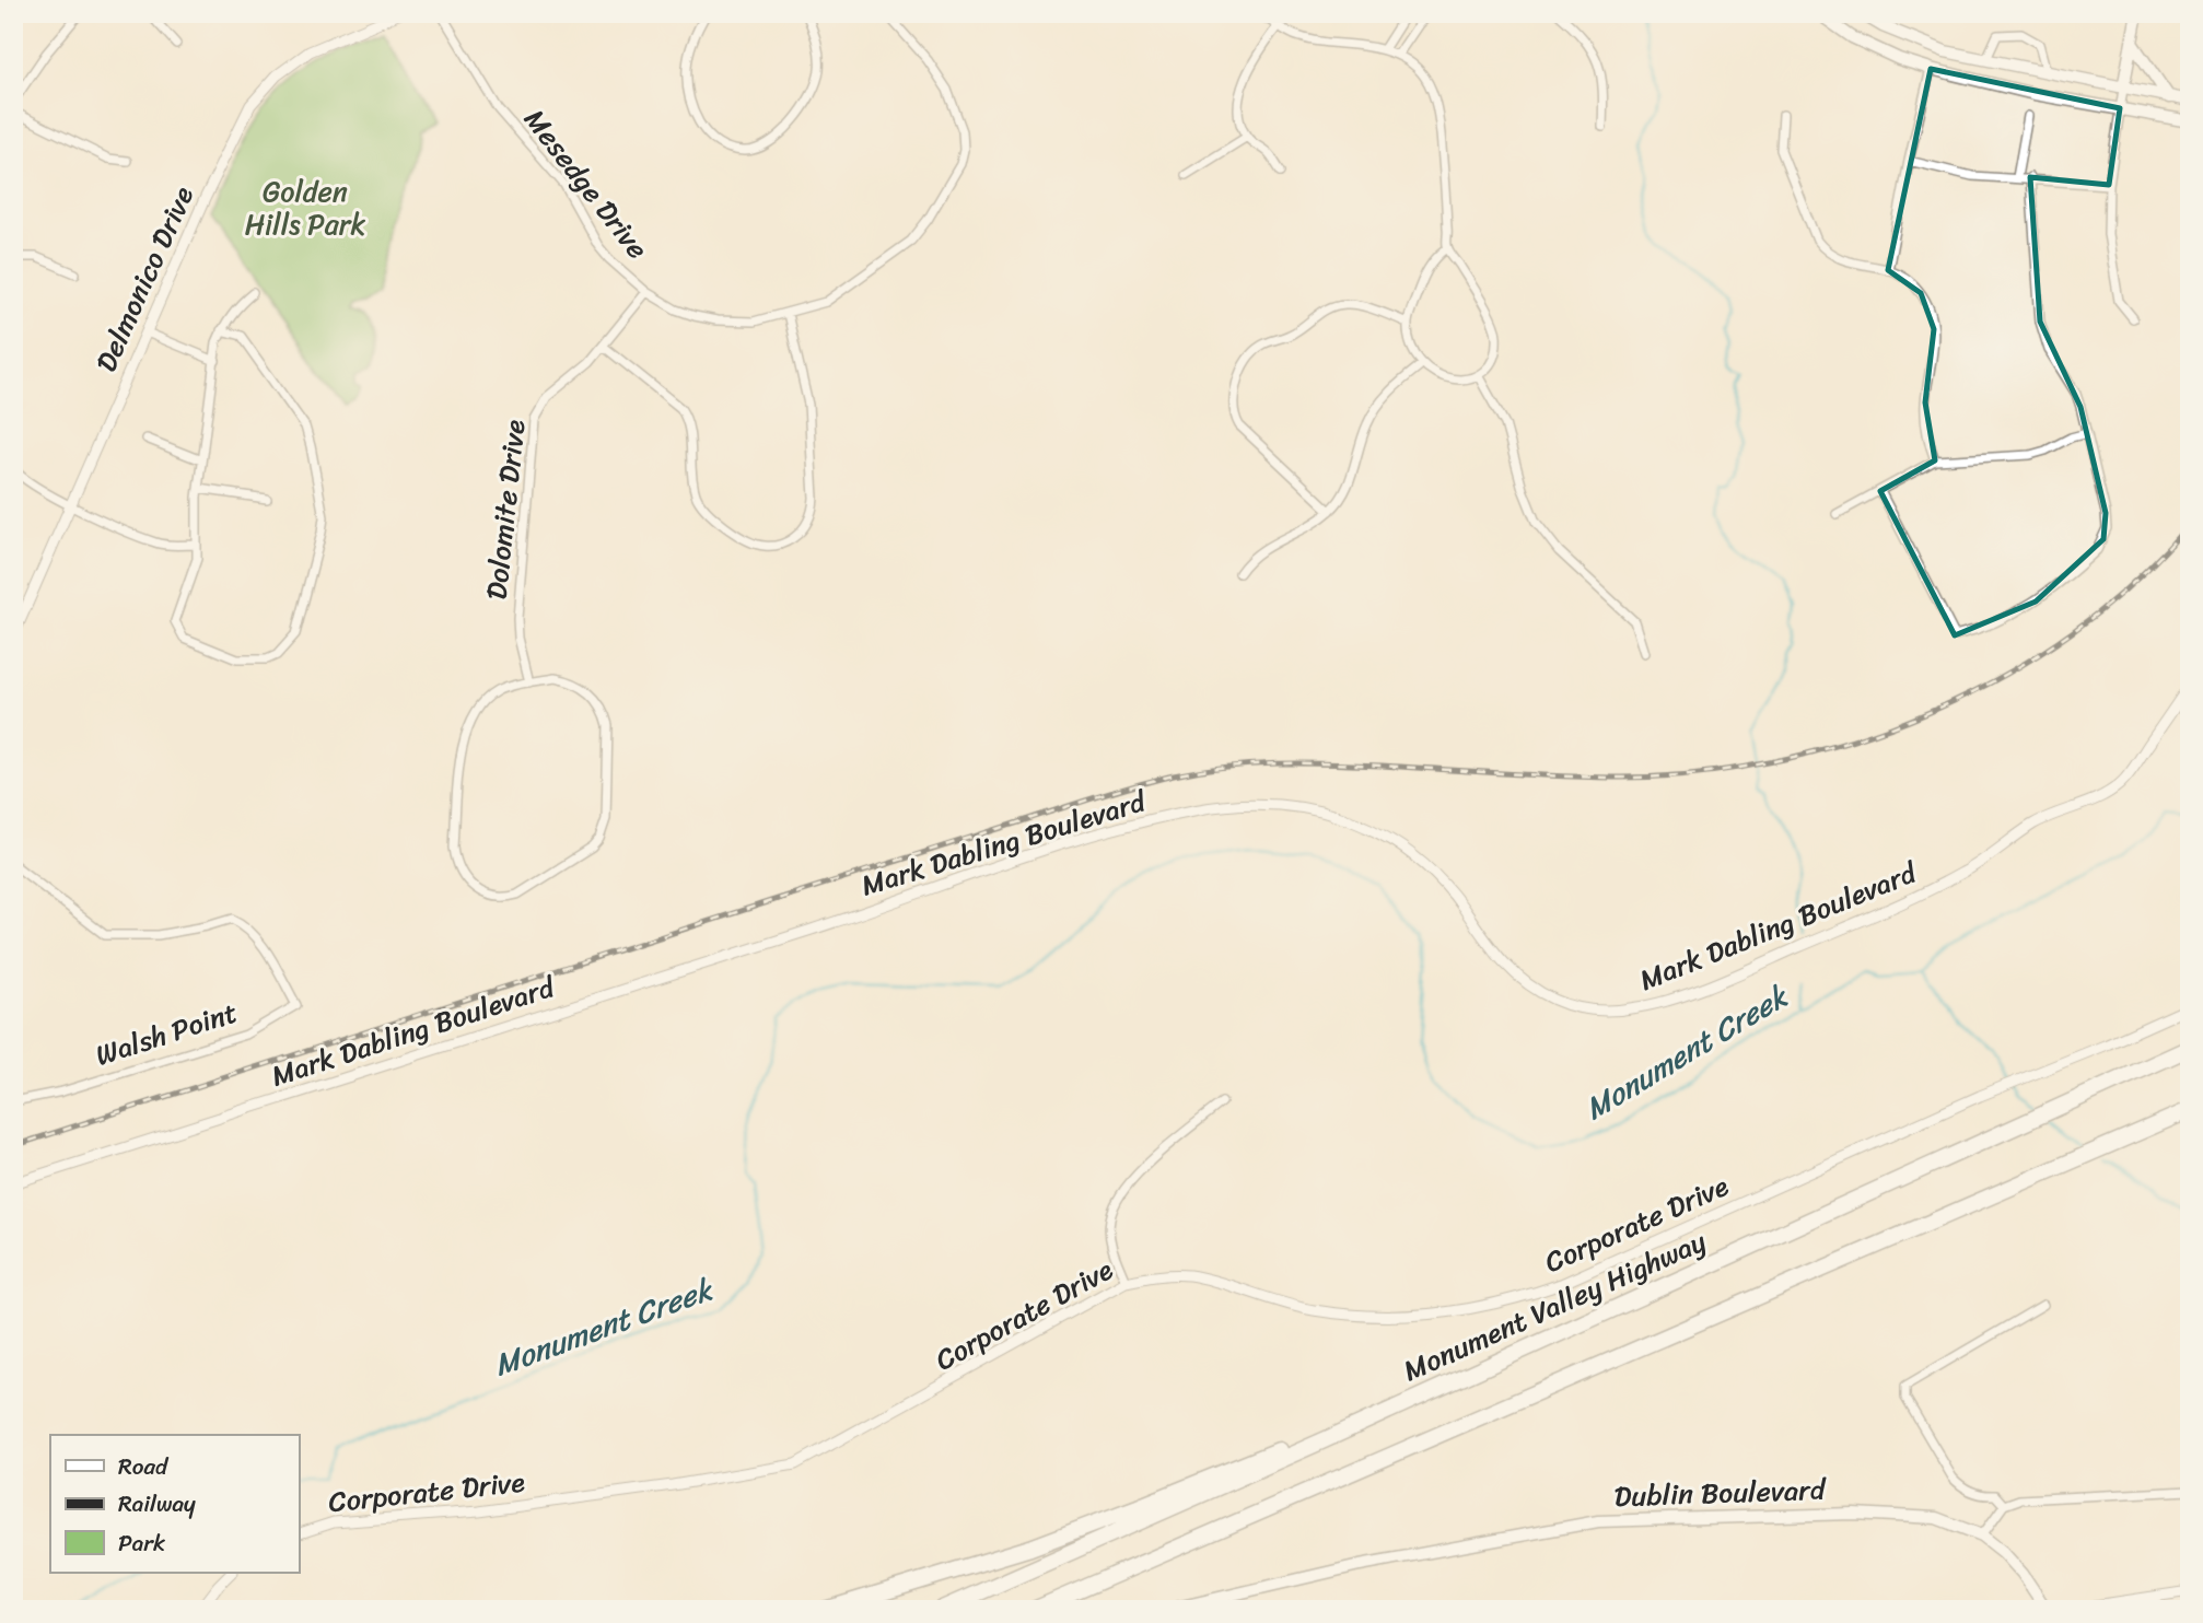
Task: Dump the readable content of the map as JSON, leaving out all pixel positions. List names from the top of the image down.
{
  "streets": {
    "highway": ["Monument Valley Highway"],
    "main road": ["Dublin Boulevard"],
    "street": [
      "Mesedge Drive",
      "Delmonico Drive",
      "Dolomite Drive",
      "Mark Dabling Boulevard",
      "Walsh Point",
      "Corporate Drive"
    ]
  },
  "crossings": [
    ["Mesedge Drive", "Dolomite Drive"]
  ],
  "water": ["Monument Creek"],
  "parks": ["Golden Hills Park"],
  "legend": ["Road", "Railway", "Park"]
}
